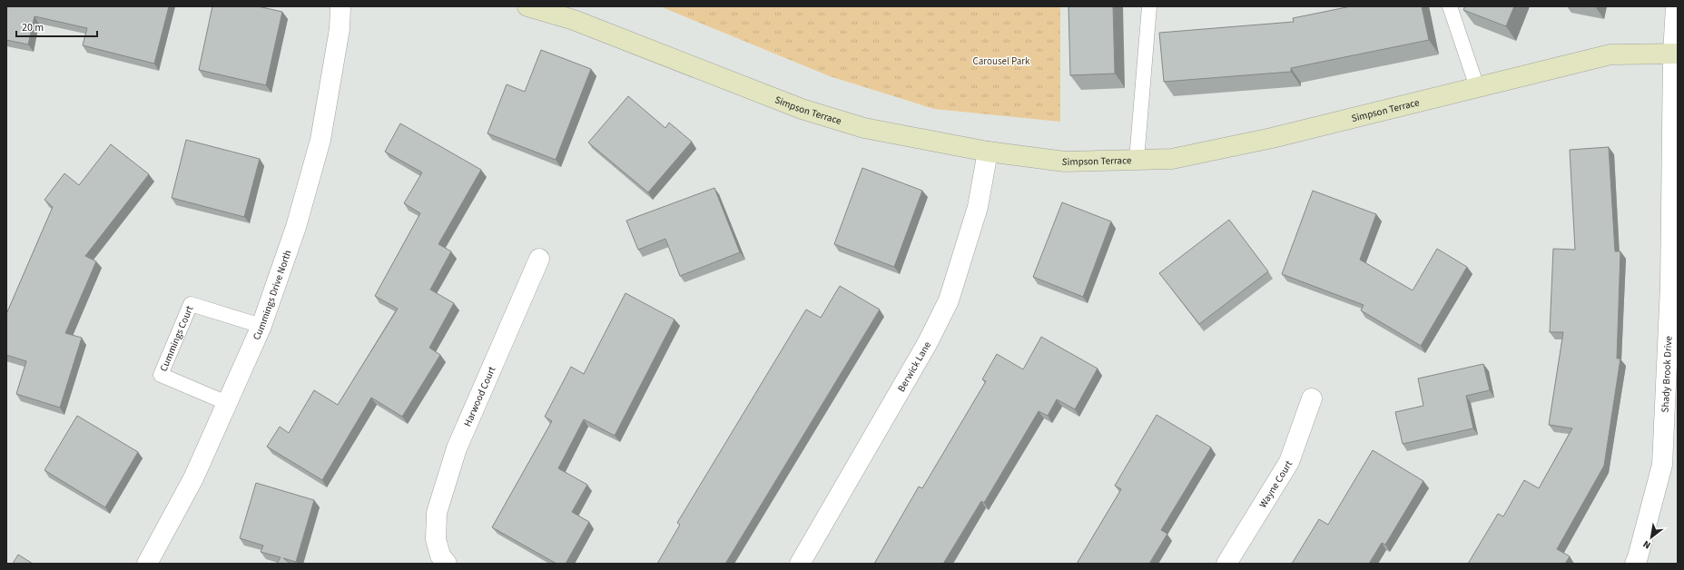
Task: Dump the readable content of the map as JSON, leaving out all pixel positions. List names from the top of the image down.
{
  "streets": {
    "street": [
      "Simpson Terrace",
      "Cummings Drive North",
      "Berwick Lane",
      "Shady Brook Drive",
      "Harwood Court",
      "Wayne Court"
    ],
    "lane": ["Cummings Court"]
  },
  "crossings": [
    ["Simpson Terrace", "Berwick Lane"],
    ["Simpson Terrace", "Shady Brook Drive"],
    ["Cummings Drive North", "Cummings Court"]
  ],
  "parks": ["Carousel Park"],
  "scale_bar": "20 m",
  "north": "bottom left"
}
